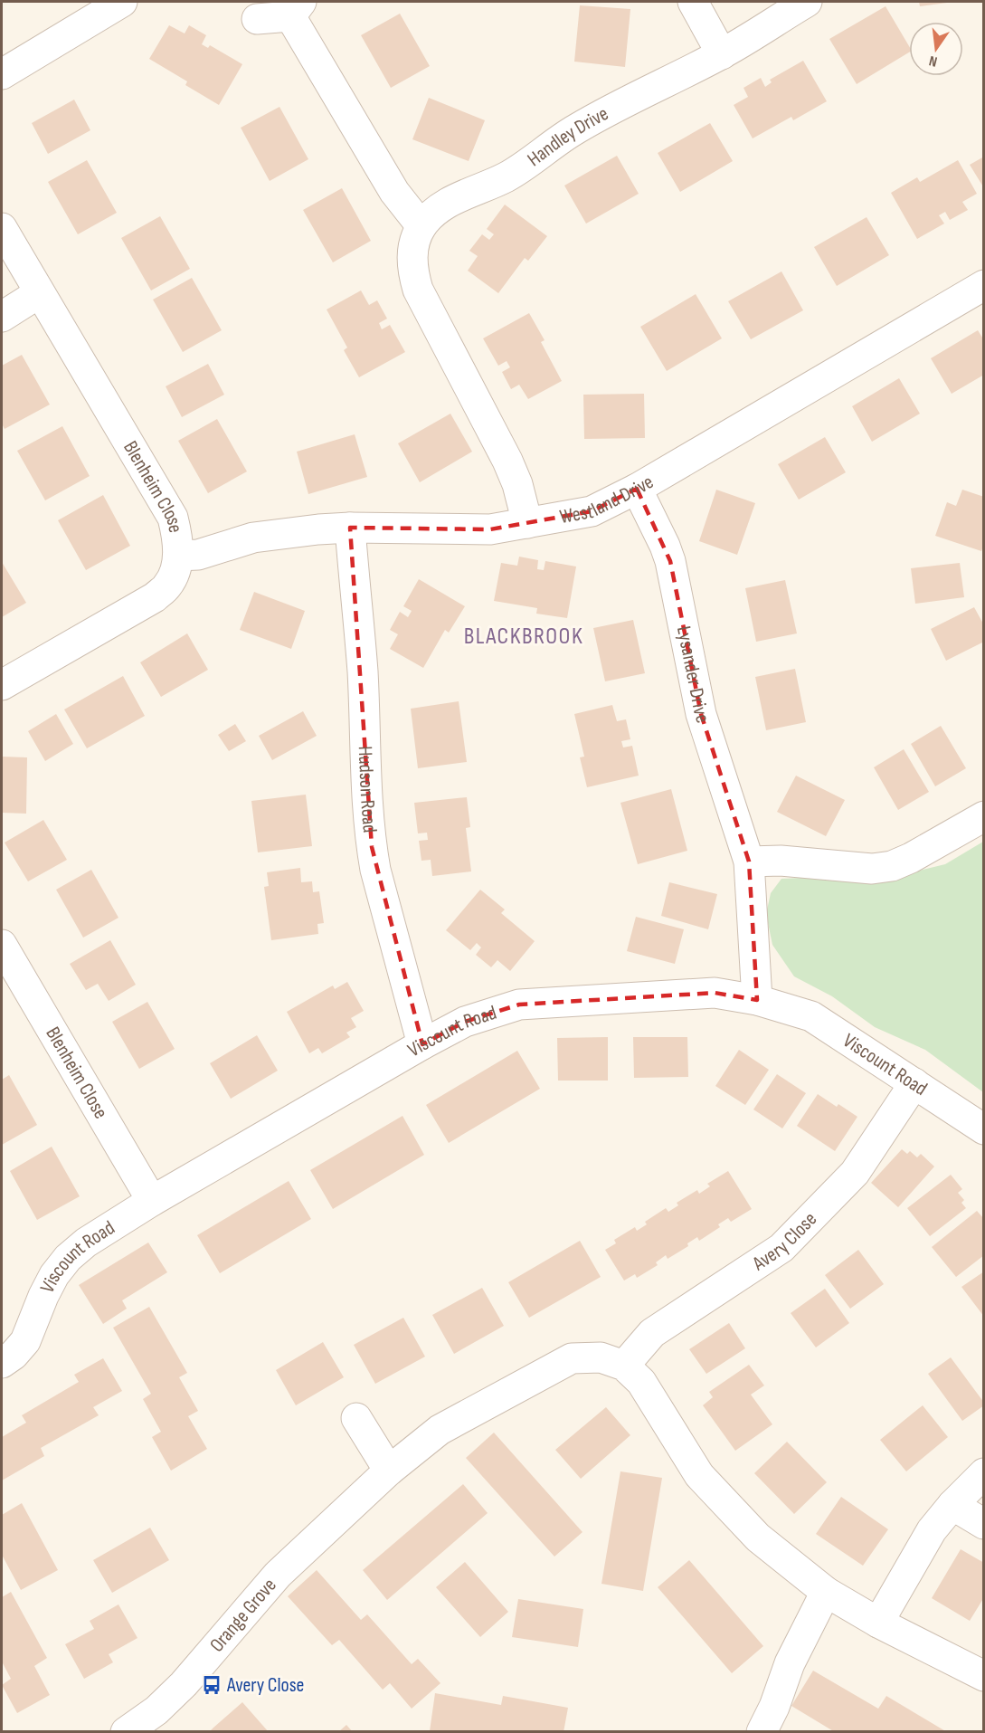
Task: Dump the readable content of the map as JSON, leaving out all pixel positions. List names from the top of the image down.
{
  "streets": {
    "street": [
      "Handley Drive",
      "Blenheim Close",
      "Westland Drive",
      "Lysander Drive",
      "Hudson Road",
      "Viscount Road",
      "Avery Close",
      "Orange Grove"
    ]
  },
  "crossings": [
    ["Handley Drive", "Westland Drive"],
    ["Blenheim Close", "Westland Drive"],
    ["Blenheim Close", "Viscount Road"],
    ["Westland Drive", "Lysander Drive"],
    ["Westland Drive", "Hudson Road"],
    ["Lysander Drive", "Viscount Road"],
    ["Hudson Road", "Viscount Road"],
    ["Viscount Road", "Avery Close"]
  ],
  "districts": ["BLACKBROOK"],
  "places": {
    "bus stop": ["Avery Close"]
  },
  "north": "bottom"
}
